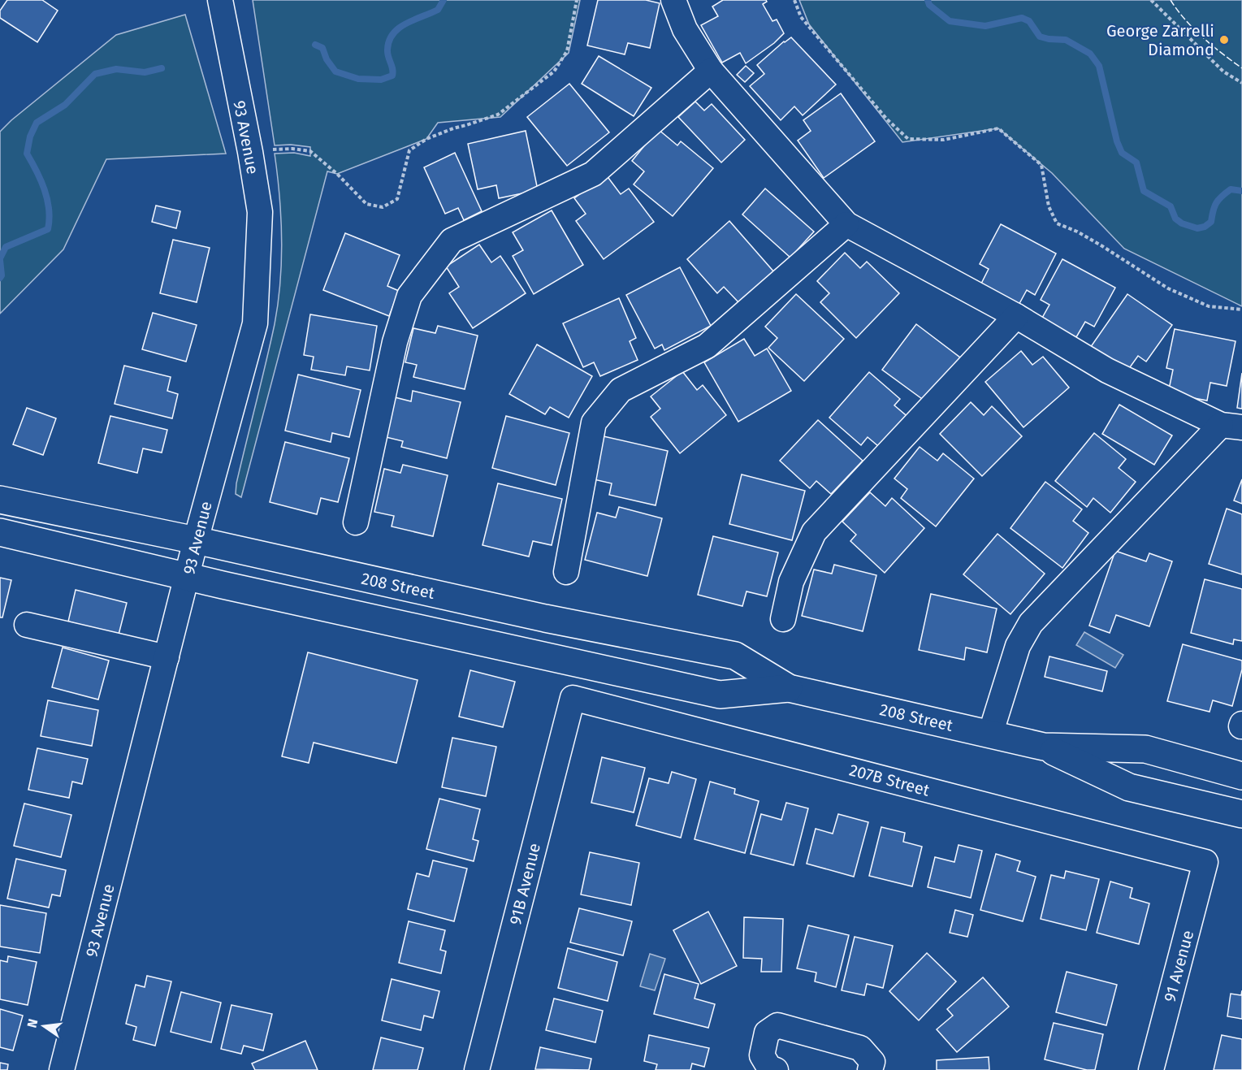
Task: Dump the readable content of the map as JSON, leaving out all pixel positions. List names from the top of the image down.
{
  "streets": {
    "main road": ["208 Street"],
    "street": [
      "93 Avenue",
      "207B Street",
      "91B Avenue",
      "91 Avenue"
    ]
  },
  "crossings": [
    ["93 Avenue", "208 Street"],
    ["207B Street", "91B Avenue"],
    ["207B Street", "91 Avenue"]
  ],
  "places": ["George Zarrelli Diamond"],
  "north": "left"
}
